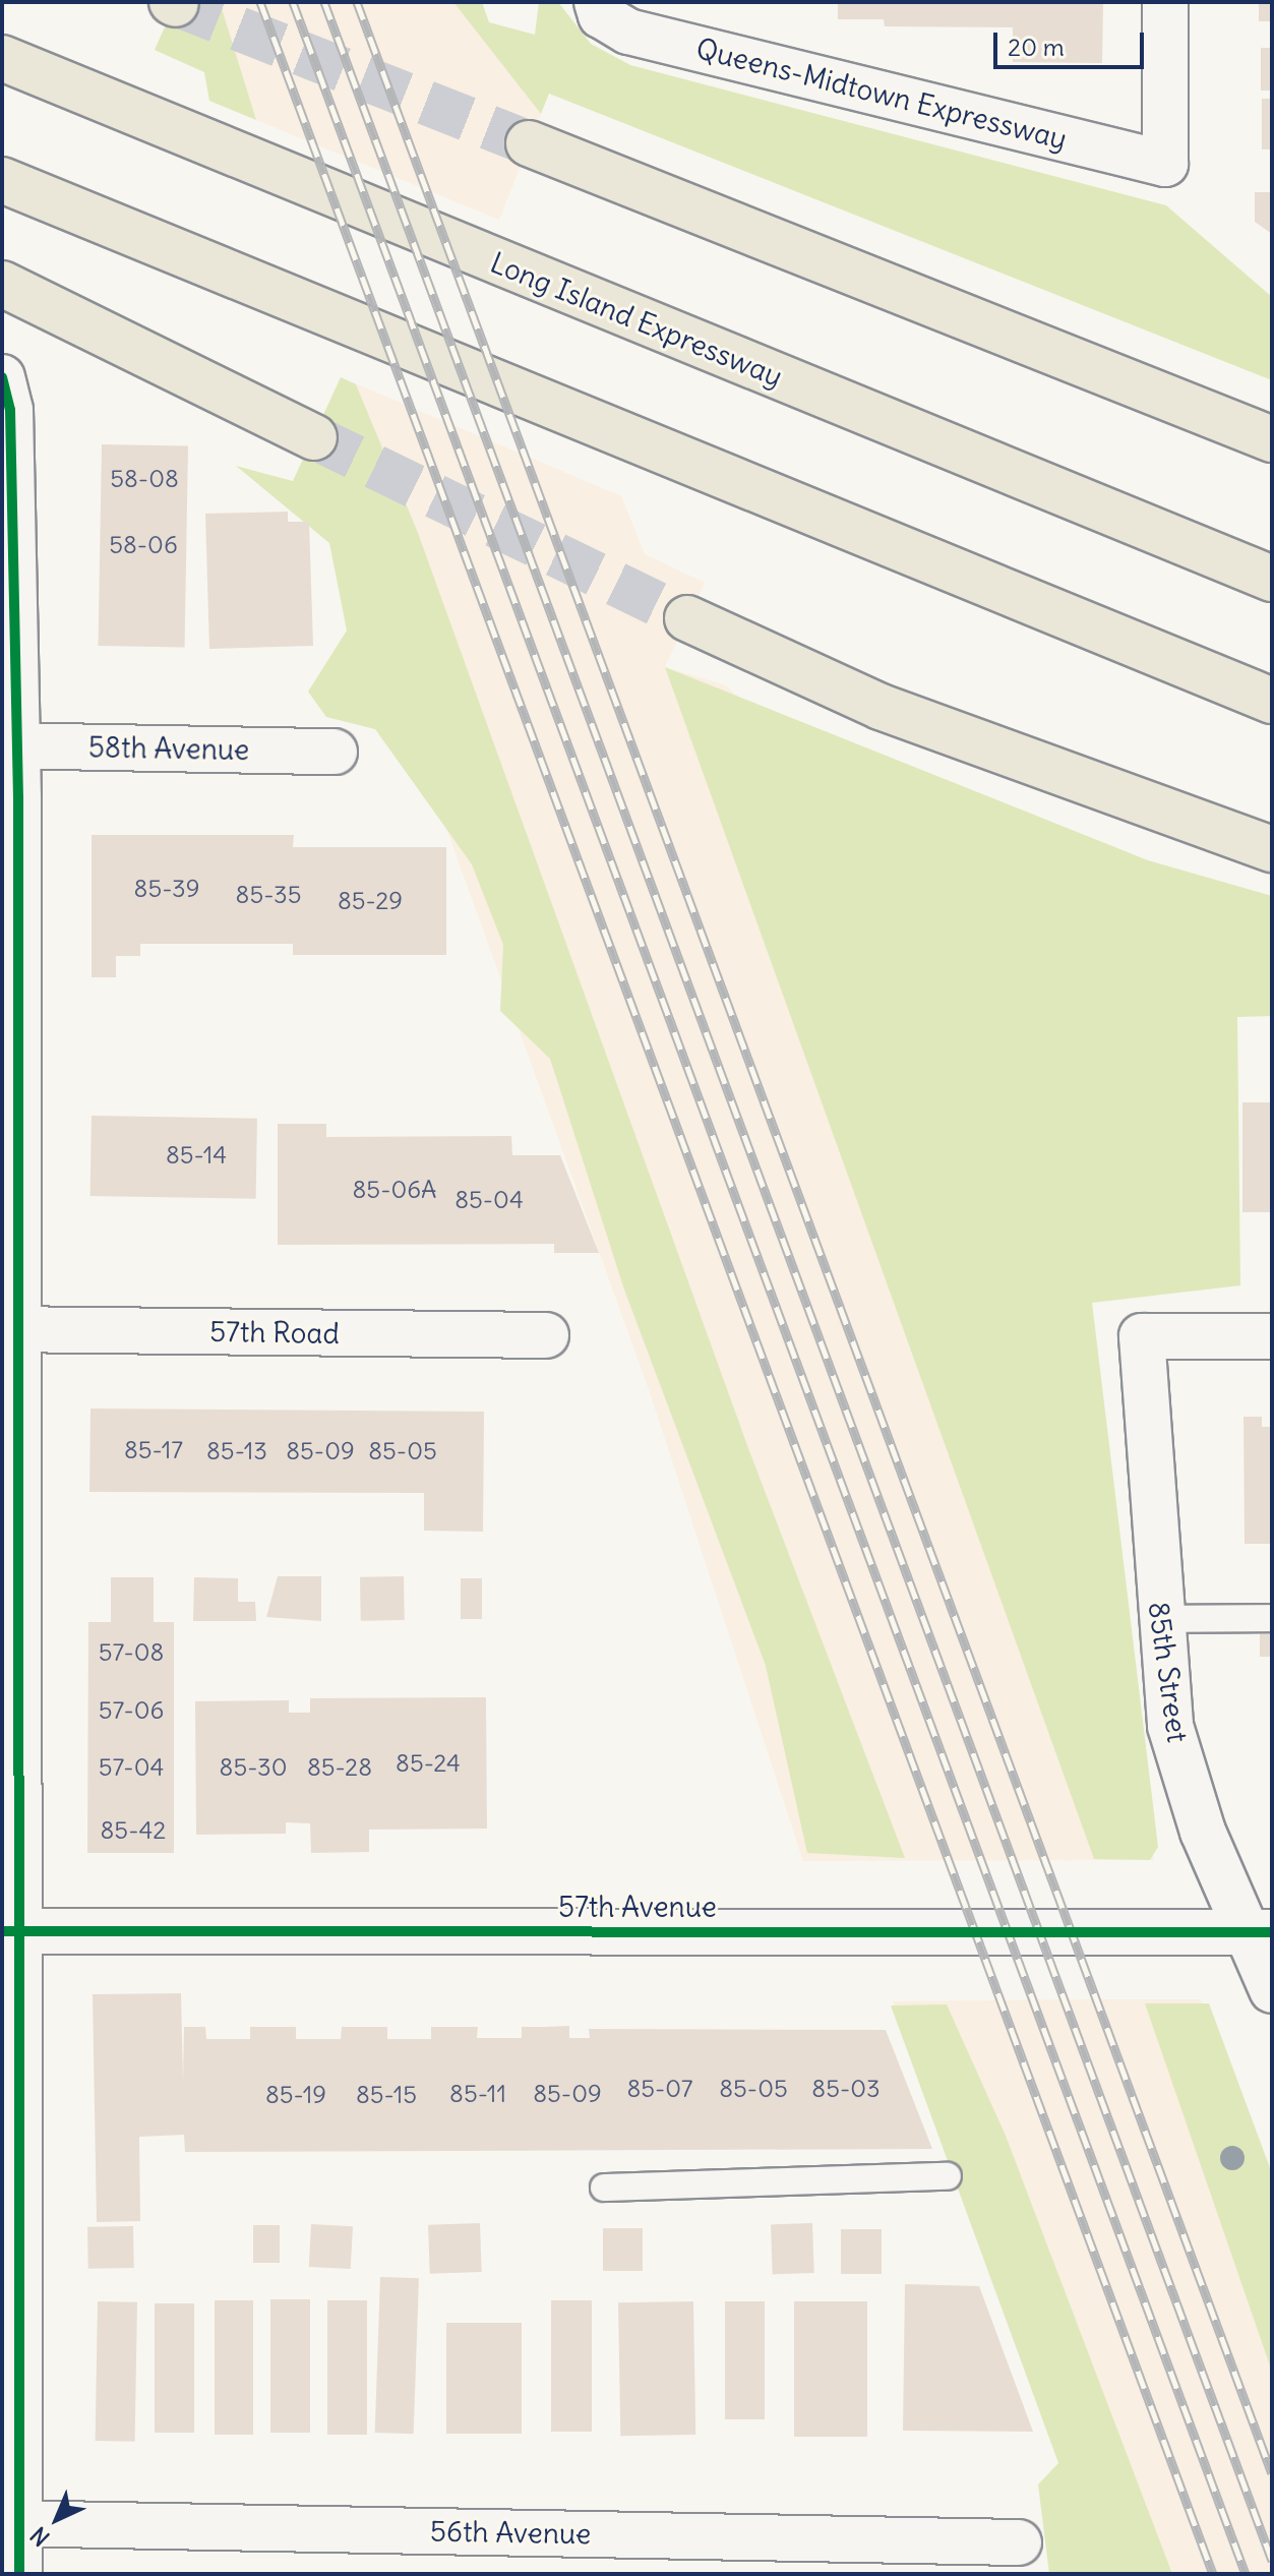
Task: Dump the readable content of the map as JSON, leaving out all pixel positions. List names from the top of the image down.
{
  "streets": {
    "highway": ["Long Island Expressway"],
    "street": [
      "Queens-Midtown Expressway",
      "58th Avenue",
      "57th Road",
      "85th Street",
      "57th Avenue",
      "56th Avenue"
    ]
  },
  "crossings": [
    ["85th Street", "57th Avenue"]
  ],
  "house_numbers": [
    "58-08",
    "58-06",
    "85-39",
    "85-35",
    "85-29",
    "85-14",
    "85-06A",
    "85-04",
    "85-17",
    "85-13",
    "85-09",
    "85-05",
    "57-08",
    "57-06",
    "85-24",
    "57-04",
    "85-30",
    "85-28",
    "85-42",
    "85-07",
    "85-05",
    "85-03",
    "85-11",
    "85-09",
    "85-19",
    "85-15"
  ],
  "scale_bar": "20 m",
  "north": "bottom left"
}
